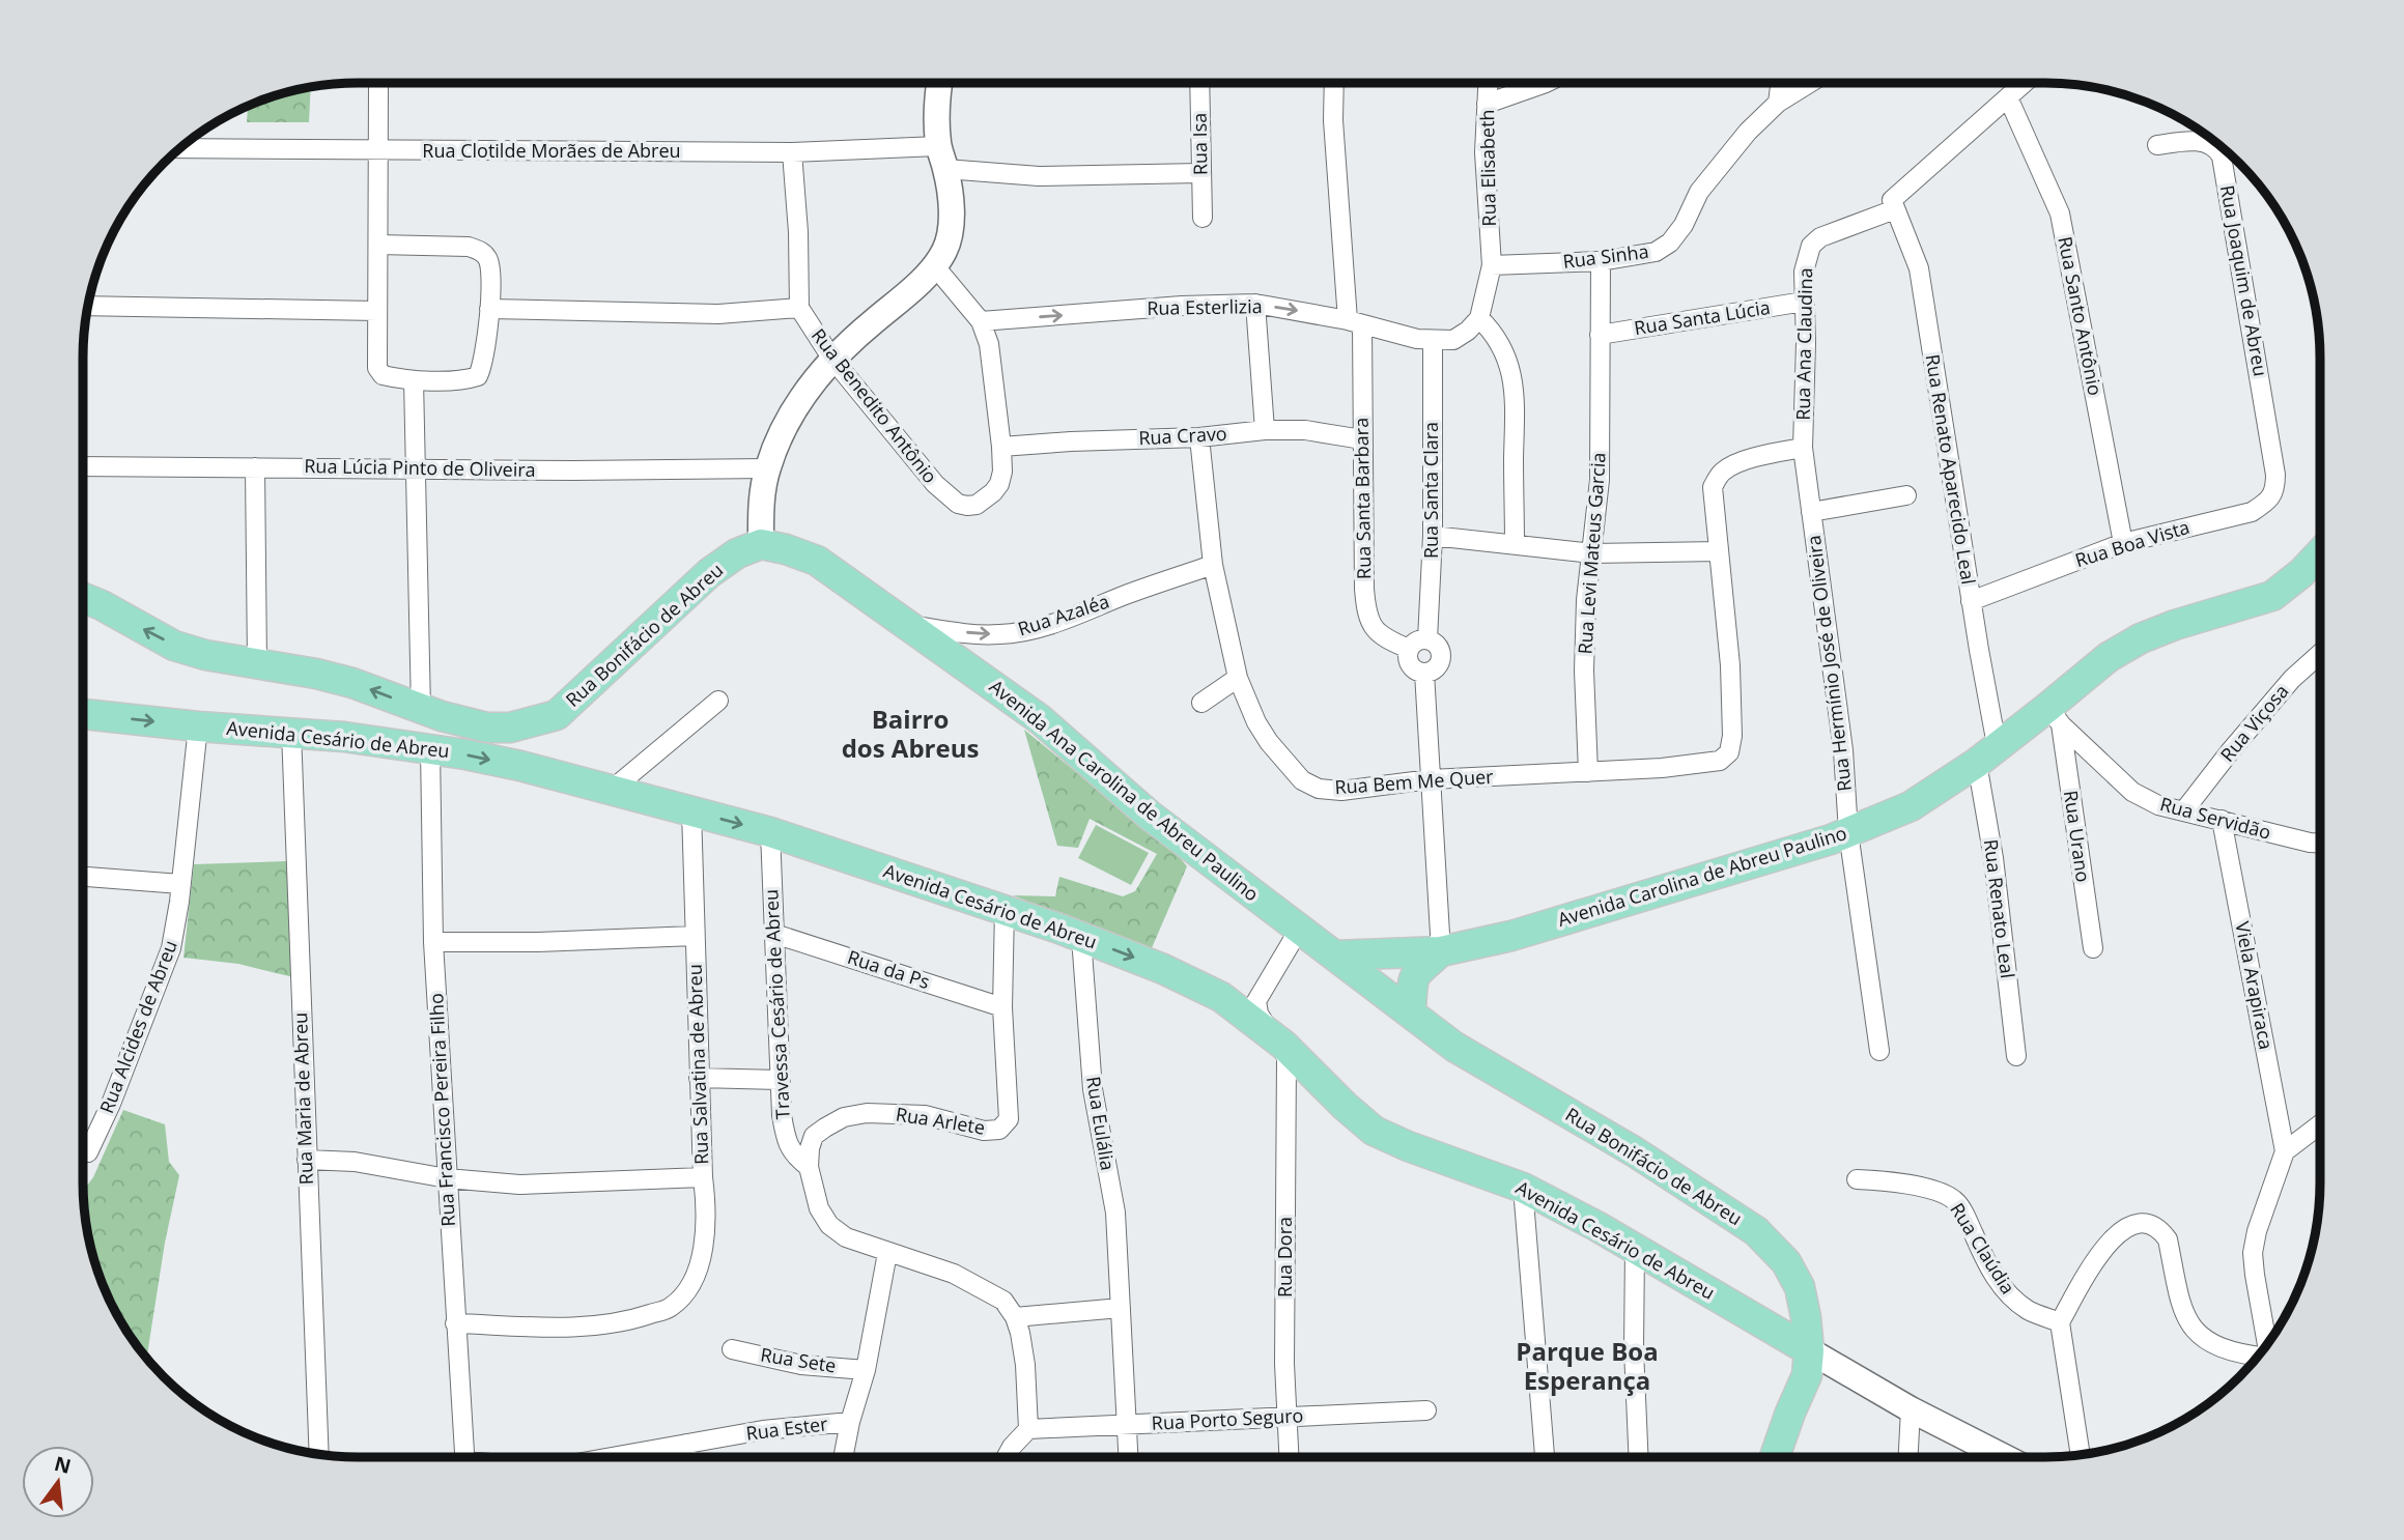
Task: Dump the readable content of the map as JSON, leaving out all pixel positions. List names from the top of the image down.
{
  "streets": {
    "main road": [
      "Rua Bonifácio de Abreu",
      "Avenida Cesário de Abreu",
      "Avenida Ana Carolina de Abreu Paulino",
      "Avenida Carolina de Abreu Paulino"
    ],
    "street": [
      "Rua Isa",
      "Rua Clotilde Morães de Abreu",
      "Rua Elisabeth",
      "Rua Sinha",
      "Rua Joaquim de Abreu",
      "Rua Esterlizia",
      "Rua Santo Antônio",
      "Rua Santa Lúcia",
      "Rua Ana Claudina",
      "Rua Benedito Antônio",
      "Rua Cravo",
      "Rua Lúcia Pinto de Oliveira",
      "Rua Renato Aparecido Leal",
      "Rua Santa Clara",
      "Rua Santa Barbara",
      "Rua Boa Vista",
      "Rua Levi Mateus Garcia",
      "Rua Azaléa",
      "Rua Hermínio José de Oliveira",
      "Rua Viçosa",
      "Rua Bem Me Quer",
      "Rua Servidão",
      "Rua Urano",
      "Rua Renato Leal",
      "Rua da Ps",
      "Viela Arapiraca",
      "Travessa Cesário de Abreu",
      "Rua Alcides de Abreu",
      "Rua Salvatina de Abreu",
      "Rua Maria de Abreu",
      "Rua Francisco Pereira Filho",
      "Rua Arlete",
      "Rua Eulália",
      "Rua Claúdia",
      "Rua Dora",
      "Rua Sete",
      "Rua Porto Seguro",
      "Rua Ester"
    ]
  },
  "crossings": [
    ["Rua Isa", "Rua Clotilde Morães de Abreu"],
    ["Rua Elisabeth", "Rua Sinha"],
    ["Rua Sinha", "Rua Levi Mateus Garcia"],
    ["Rua Joaquim de Abreu", "Rua Boa Vista"],
    ["Rua Esterlizia", "Rua Santa Clara"],
    ["Rua Esterlizia", "Rua Santa Barbara"],
    ["Rua Santo Antônio", "Rua Ana Claudina"],
    ["Rua Santo Antônio", "Rua Boa Vista"],
    ["Rua Santa Lúcia", "Rua Ana Claudina"],
    ["Rua Santa Lúcia", "Rua Levi Mateus Garcia"],
    ["Rua Ana Claudina", "Rua Renato Aparecido Leal"],
    ["Rua Ana Claudina", "Rua Hermínio José de Oliveira"],
    ["Rua Benedito Antônio", "Rua Cravo"],
    ["Rua Cravo", "Rua Santa Barbara"],
    ["Rua Cravo", "Rua Bem Me Quer"],
    ["Rua Renato Aparecido Leal", "Rua Boa Vista"],
    ["Rua Renato Aparecido Leal", "Avenida Carolina de Abreu Paulino"],
    ["Rua Renato Aparecido Leal", "Rua Renato Leal"],
    ["Rua Santa Clara", "Rua Santa Barbara"],
    ["Rua Levi Mateus Garcia", "Rua Bem Me Quer"],
    ["Rua Azaléa", "Rua Bem Me Quer"],
    ["Rua Azaléa", "Avenida Ana Carolina de Abreu Paulino"],
    ["Rua Bonifácio de Abreu", "Avenida Cesário de Abreu"],
    ["Rua Bonifácio de Abreu", "Avenida Ana Carolina de Abreu Paulino"],
    ["Rua Bonifácio de Abreu", "Avenida Carolina de Abreu Paulino"],
    ["Rua Hermínio José de Oliveira", "Avenida Carolina de Abreu Paulino"],
    ["Rua Viçosa", "Rua Servidão"],
    ["Avenida Cesário de Abreu", "Travessa Cesário de Abreu"],
    ["Avenida Cesário de Abreu", "Rua Alcides de Abreu"],
    ["Avenida Cesário de Abreu", "Rua Salvatina de Abreu"],
    ["Avenida Cesário de Abreu", "Rua Maria de Abreu"],
    ["Avenida Cesário de Abreu", "Rua Francisco Pereira Filho"],
    ["Avenida Cesário de Abreu", "Rua Arlete"],
    ["Avenida Cesário de Abreu", "Rua Eulália"],
    ["Avenida Cesário de Abreu", "Rua Dora"],
    ["Avenida Ana Carolina de Abreu Paulino", "Avenida Carolina de Abreu Paulino"],
    ["Rua Servidão", "Rua Urano"],
    ["Rua Servidão", "Avenida Carolina de Abreu Paulino"],
    ["Rua Servidão", "Viela Arapiraca"],
    ["Rua Urano", "Avenida Carolina de Abreu Paulino"],
    ["Avenida Carolina de Abreu Paulino", "Rua Renato Leal"],
    ["Rua da Ps", "Travessa Cesário de Abreu"],
    ["Rua da Ps", "Rua Arlete"],
    ["Travessa Cesário de Abreu", "Rua Arlete"],
    ["Rua Salvatina de Abreu", "Rua Francisco Pereira Filho"],
    ["Rua Eulália", "Rua Porto Seguro"],
    ["Rua Dora", "Rua Porto Seguro"]
  ],
  "one_way": ["Rua Esterlizia", "Rua Azaléa"],
  "districts": ["Bairro dos Abreus", "Parque Boa Esperança"],
  "north": "top"
}
